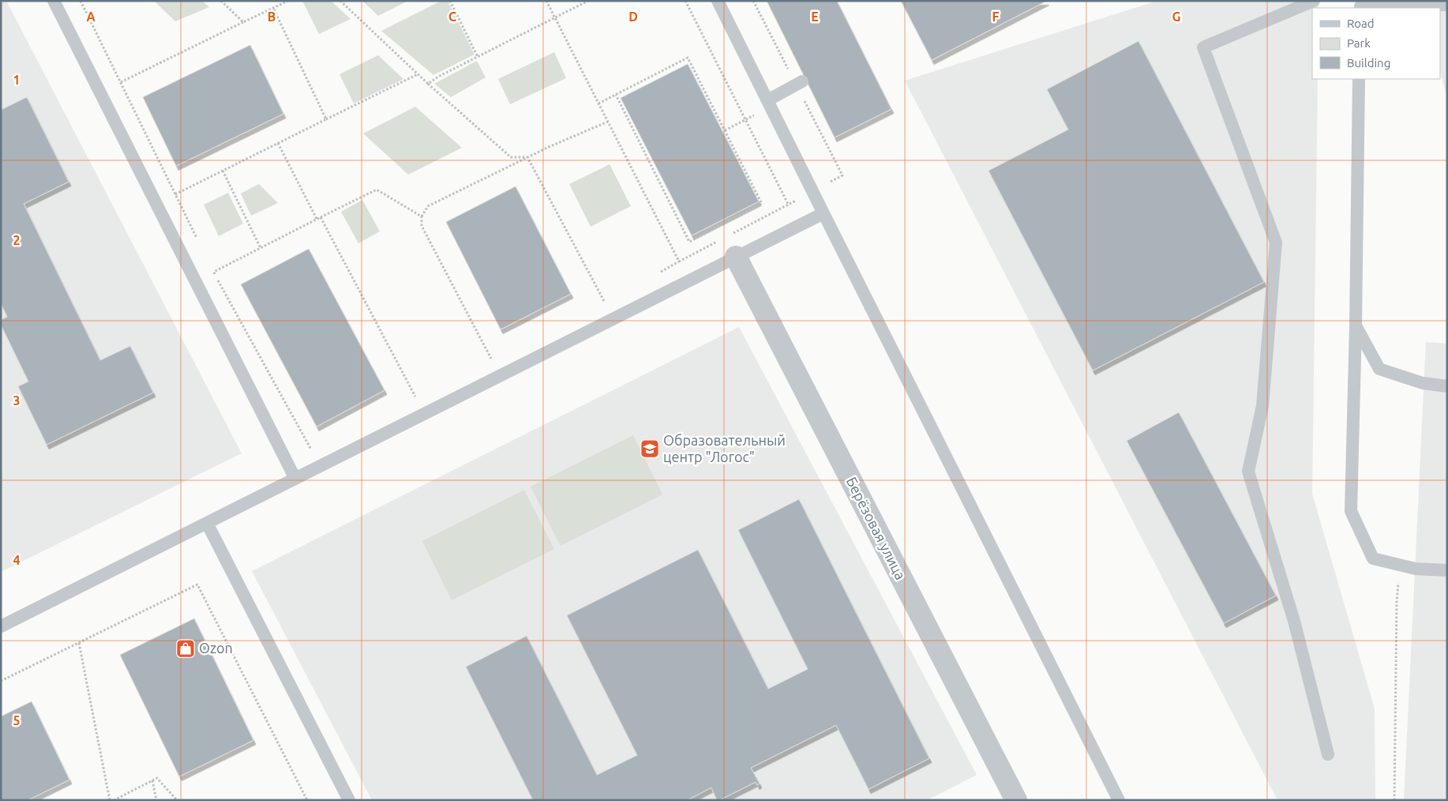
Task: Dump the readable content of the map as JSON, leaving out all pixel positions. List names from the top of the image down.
{
  "streets": {
    "street": ["Берёзовая улица"]
  },
  "places": {
    "school or university": ["Образовательный центр \"Логос\""],
    "shop": ["Ozon"]
  },
  "legend": ["Road", "Park", "Building"],
  "grid": {
    "columns": [
      "A",
      "B",
      "C",
      "D",
      "E",
      "F",
      "G"
    ],
    "rows": [
      "1",
      "2",
      "3",
      "4",
      "5"
    ]
  }
}
